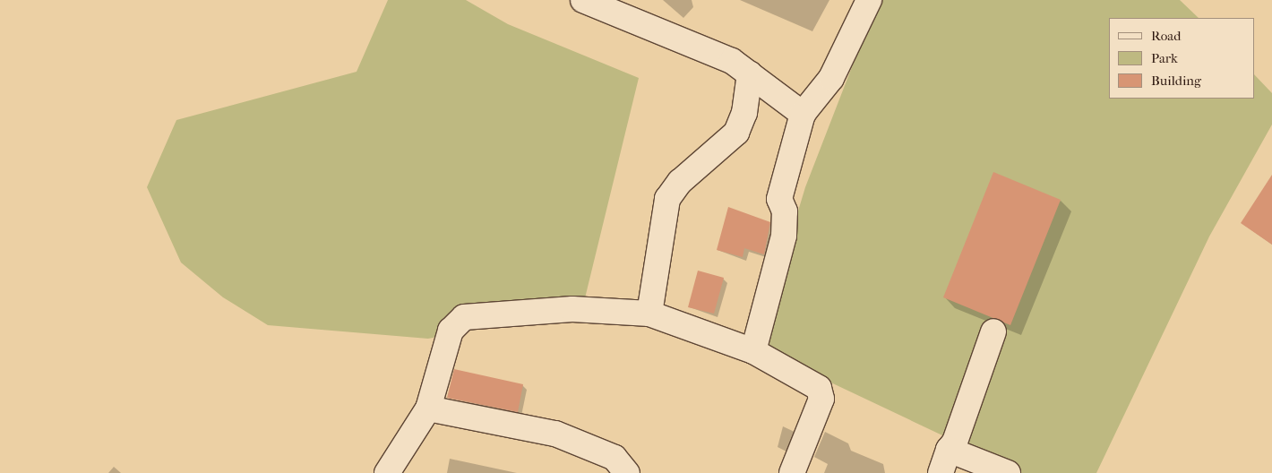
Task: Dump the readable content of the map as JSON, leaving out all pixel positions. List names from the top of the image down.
{
  "legend": ["Road", "Park", "Building"]
}
